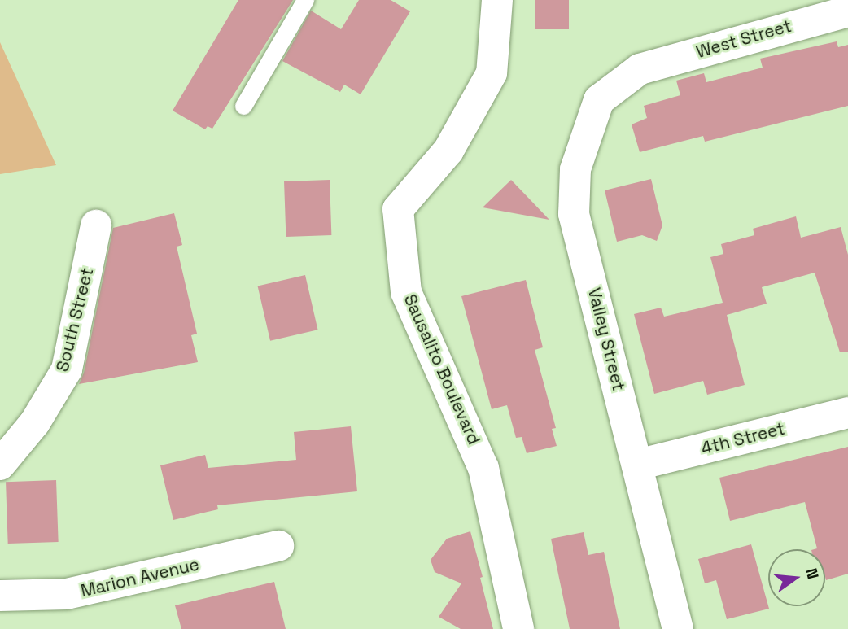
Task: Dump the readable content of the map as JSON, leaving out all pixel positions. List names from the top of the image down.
{
  "streets": {
    "street": [
      "West Street",
      "South Street",
      "Valley Street",
      "Sausalito Boulevard",
      "4th Street",
      "Marion Avenue"
    ]
  },
  "crossings": [
    ["West Street", "Valley Street"],
    ["Valley Street", "4th Street"]
  ],
  "north": "right"
}
